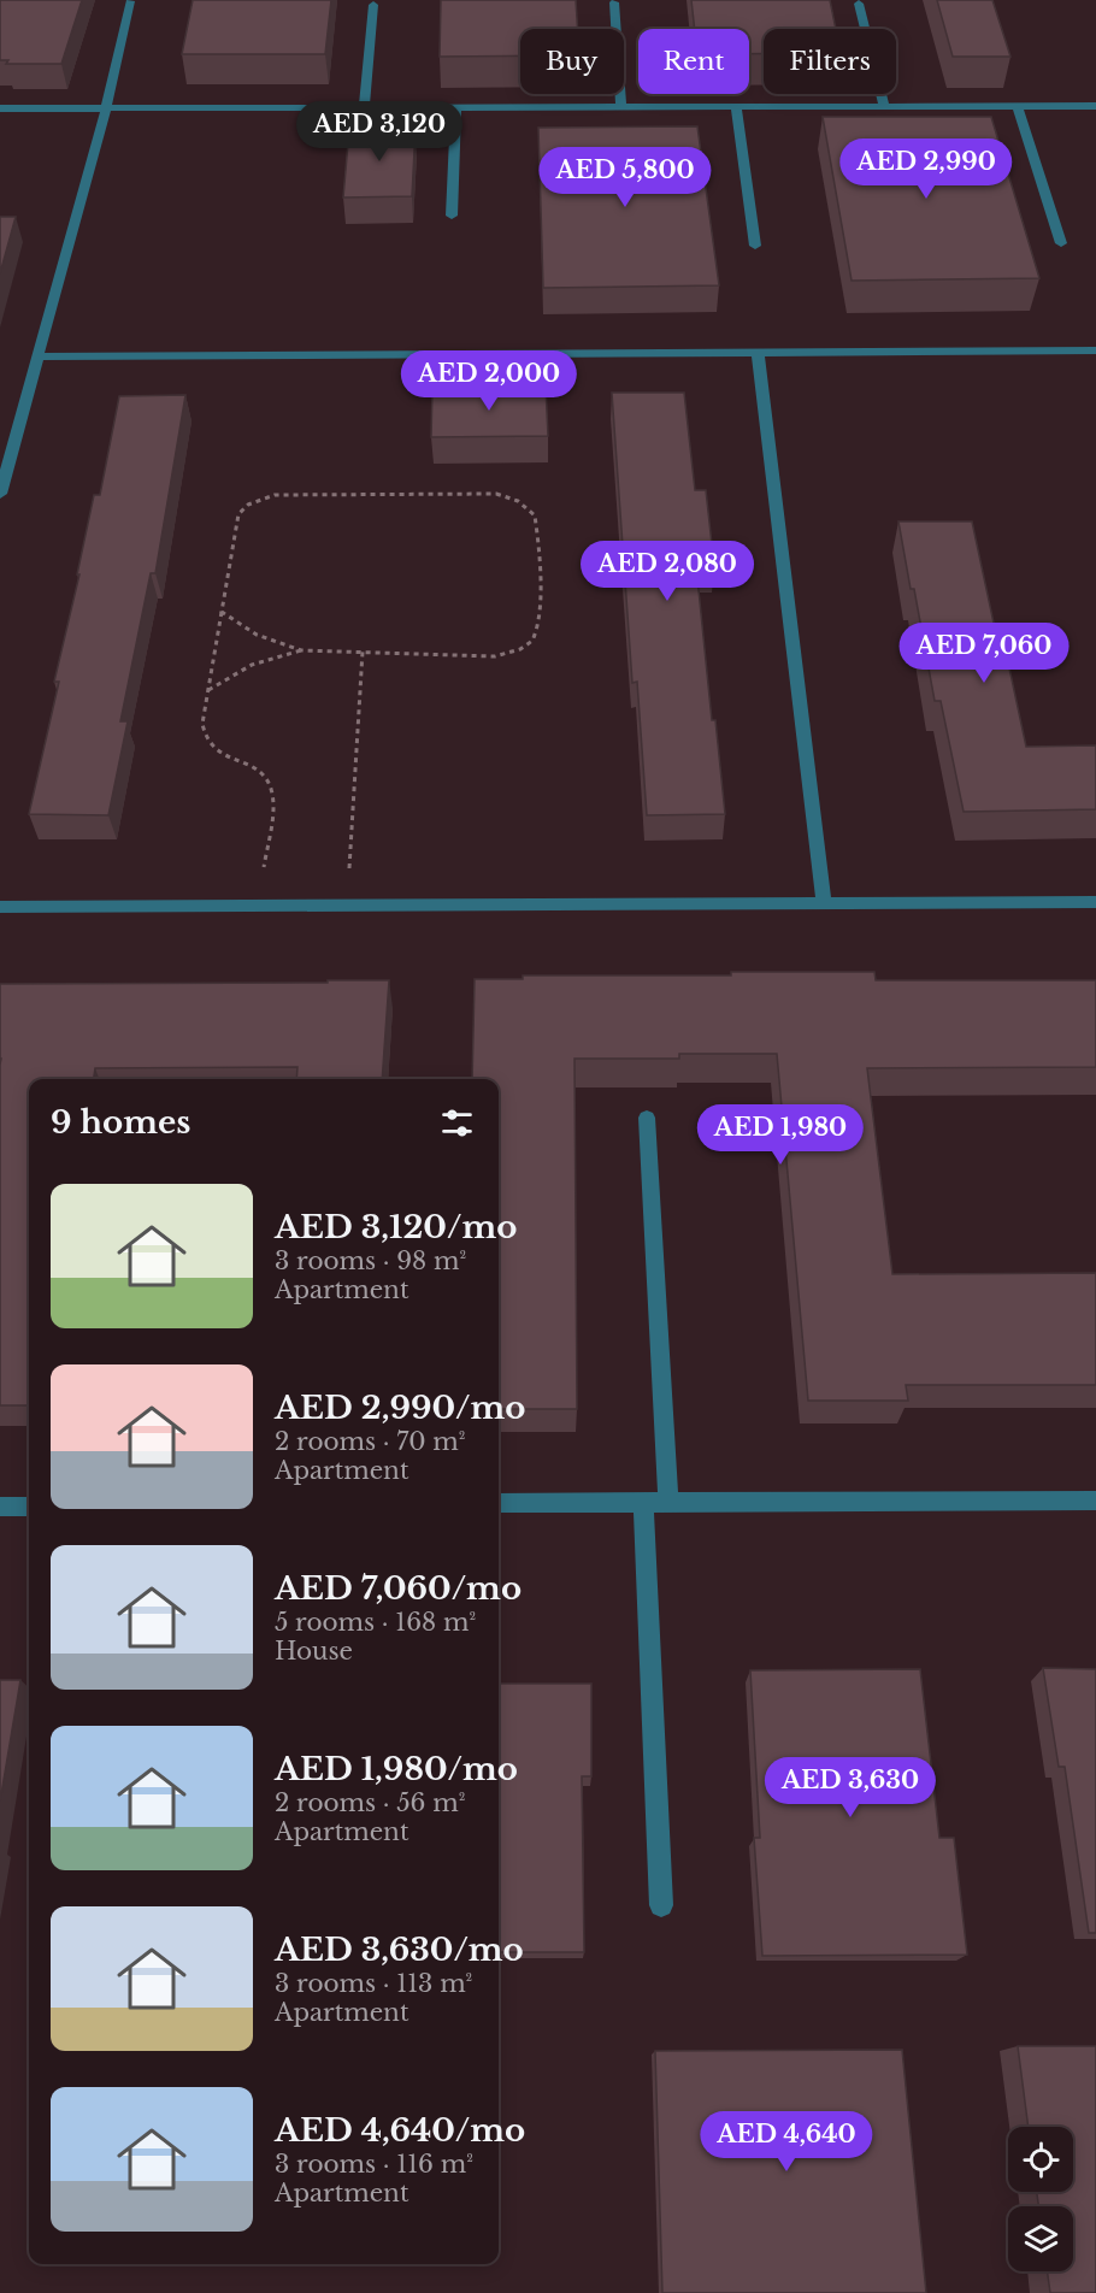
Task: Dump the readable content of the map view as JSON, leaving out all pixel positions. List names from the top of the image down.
{
  "page": {
    "chip": ["Buy", "Rent", "Filters"],
    "price": [
      "AED 3,120",
      "AED 2,990",
      "AED 5,800",
      "AED 2,000",
      "AED 2,080",
      "AED 7,060",
      "AED 1,980",
      "AED 3,630",
      "AED 4,640"
    ],
    "heading": "9 homes",
    "list": [
      {
        "name": "AED 3,120/mo",
        "note": "3 rooms · 98 m² · Apartment"
      },
      {
        "name": "AED 2,990/mo",
        "note": "2 rooms · 70 m² · Apartment"
      },
      {
        "name": "AED 7,060/mo",
        "note": "5 rooms · 168 m² · House"
      },
      {
        "name": "AED 1,980/mo",
        "note": "2 rooms · 56 m² · Apartment"
      },
      {
        "name": "AED 3,630/mo",
        "note": "3 rooms · 113 m² · Apartment"
      },
      {
        "name": "AED 4,640/mo",
        "note": "3 rooms · 116 m² · Apartment"
      }
    ]
  }
}
